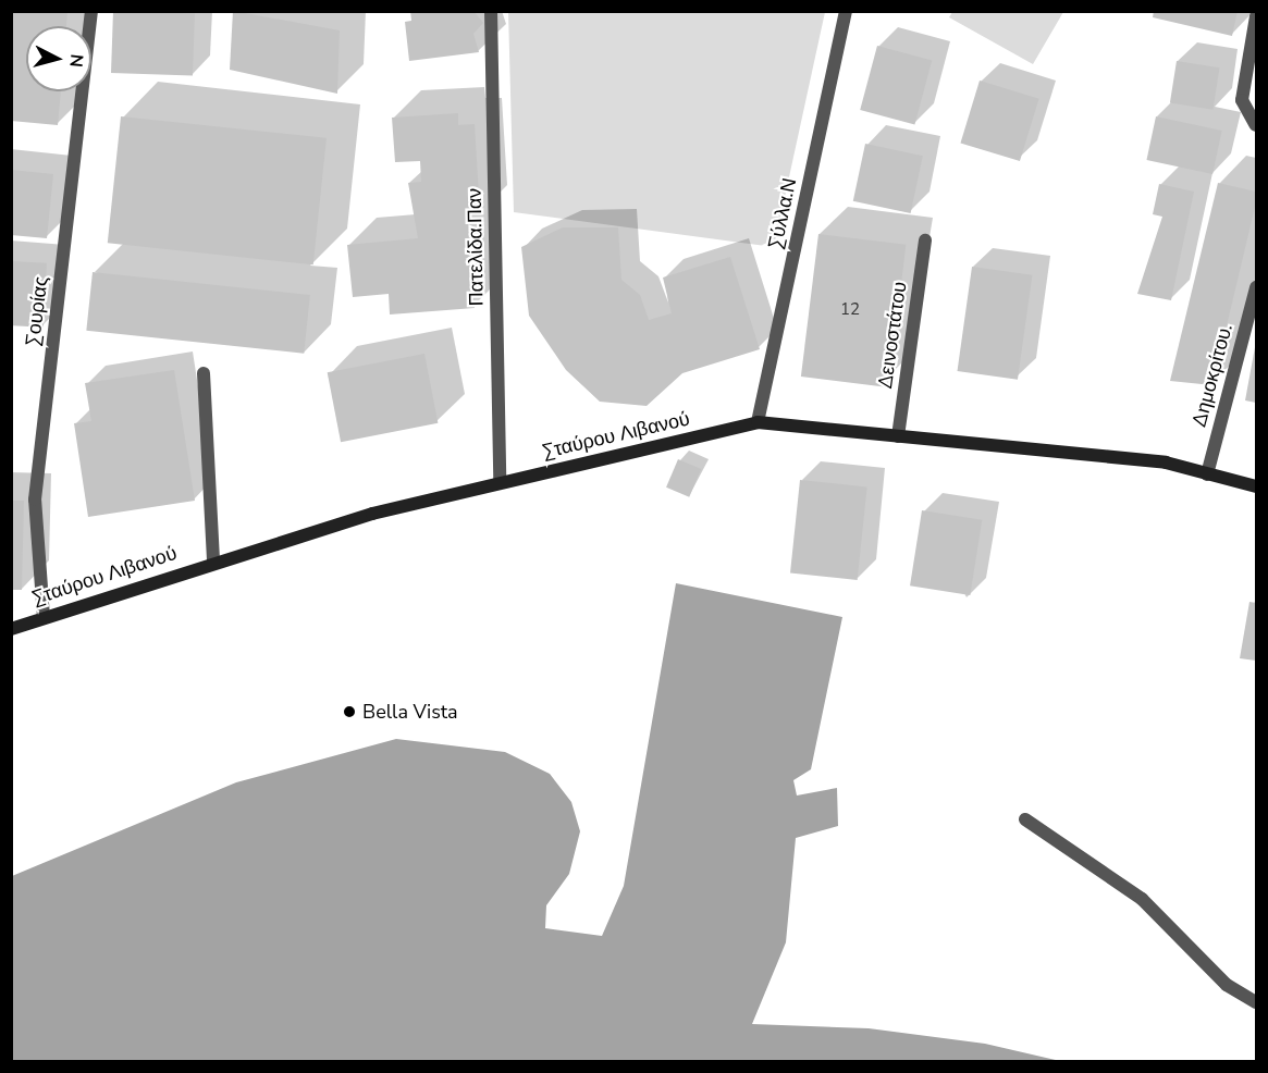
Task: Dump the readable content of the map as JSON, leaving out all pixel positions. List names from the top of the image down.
{
  "streets": {
    "main road": ["Σταύρου Λιβανού"],
    "street": [
      "Σύλλα.Ν",
      "Πατελίδα.Παν",
      "Σουρίας",
      "Δεινοστάτου",
      "Δημοκρίτου."
    ]
  },
  "crossings": [
    ["Σύλλα.Ν", "Σταύρου Λιβανού"],
    ["Πατελίδα.Παν", "Σταύρου Λιβανού"],
    ["Σουρίας", "Σταύρου Λιβανού"],
    ["Δεινοστάτου", "Σταύρου Λιβανού"],
    ["Δημοκρίτου.", "Σταύρου Λιβανού"]
  ],
  "places": ["Bella Vista"],
  "house_numbers": ["12"],
  "north": "right"
}
